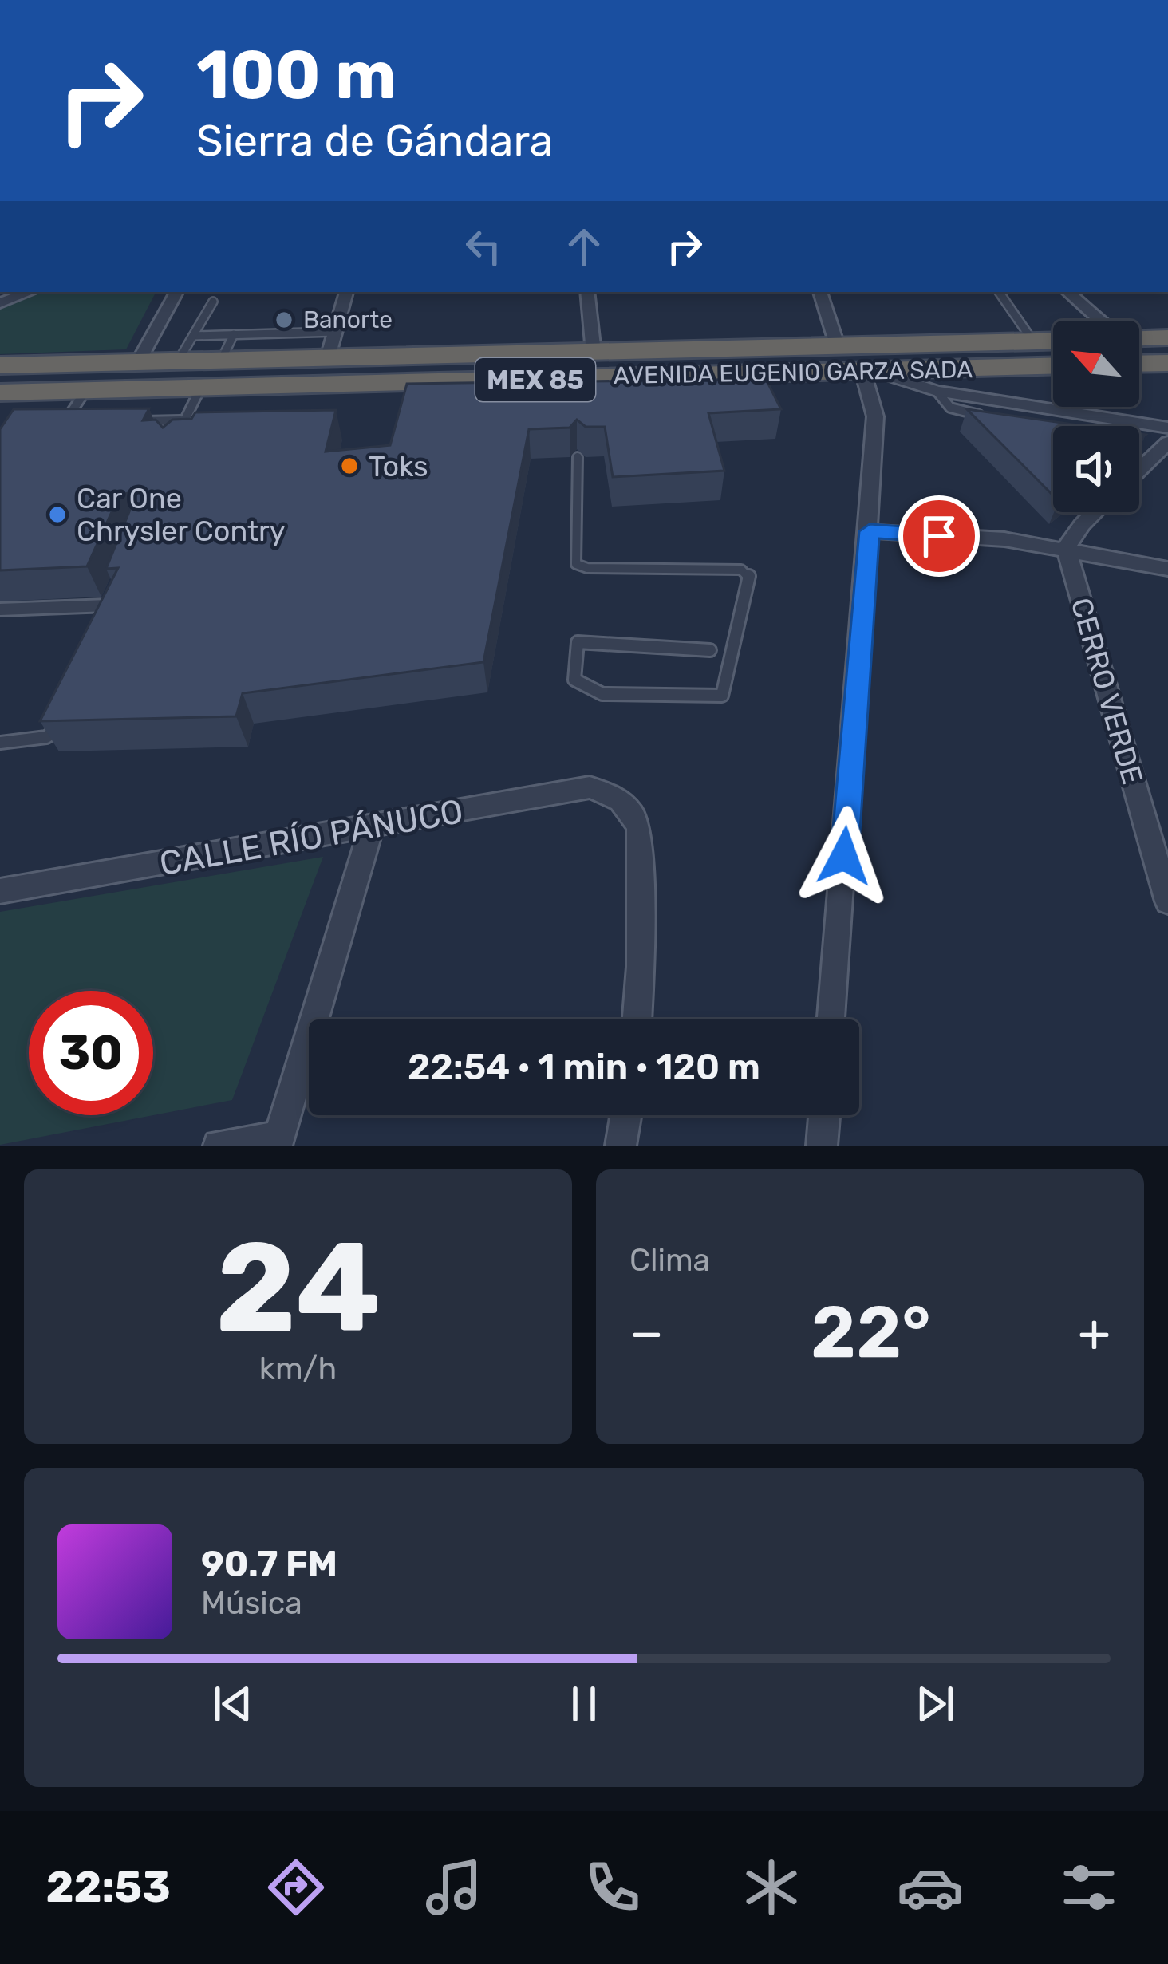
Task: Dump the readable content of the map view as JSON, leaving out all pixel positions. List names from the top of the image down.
{
  "streets": {
    "highway": ["AVENIDA EUGENIO GARZA SADA", "MEX 85"],
    "street": ["CERRO VERDE", "CALLE RÍO PÁNUCO"]
  },
  "places": ["Banorte", "Toks", "Car One Chrysler Contry"],
  "north": "top left",
  "page": {
    "turn": ["100 m", "Sierra de Gándara"],
    "limit": "30",
    "trip": "22:54 · 1 min · 120 m",
    "tile": [
      ["24", "km/h"],
      "Clima"
    ],
    "heat": ["−", "22°", "+"],
    "song": ["90.7 FM", "Música"],
    "tabs": "22:53"
  }
}
